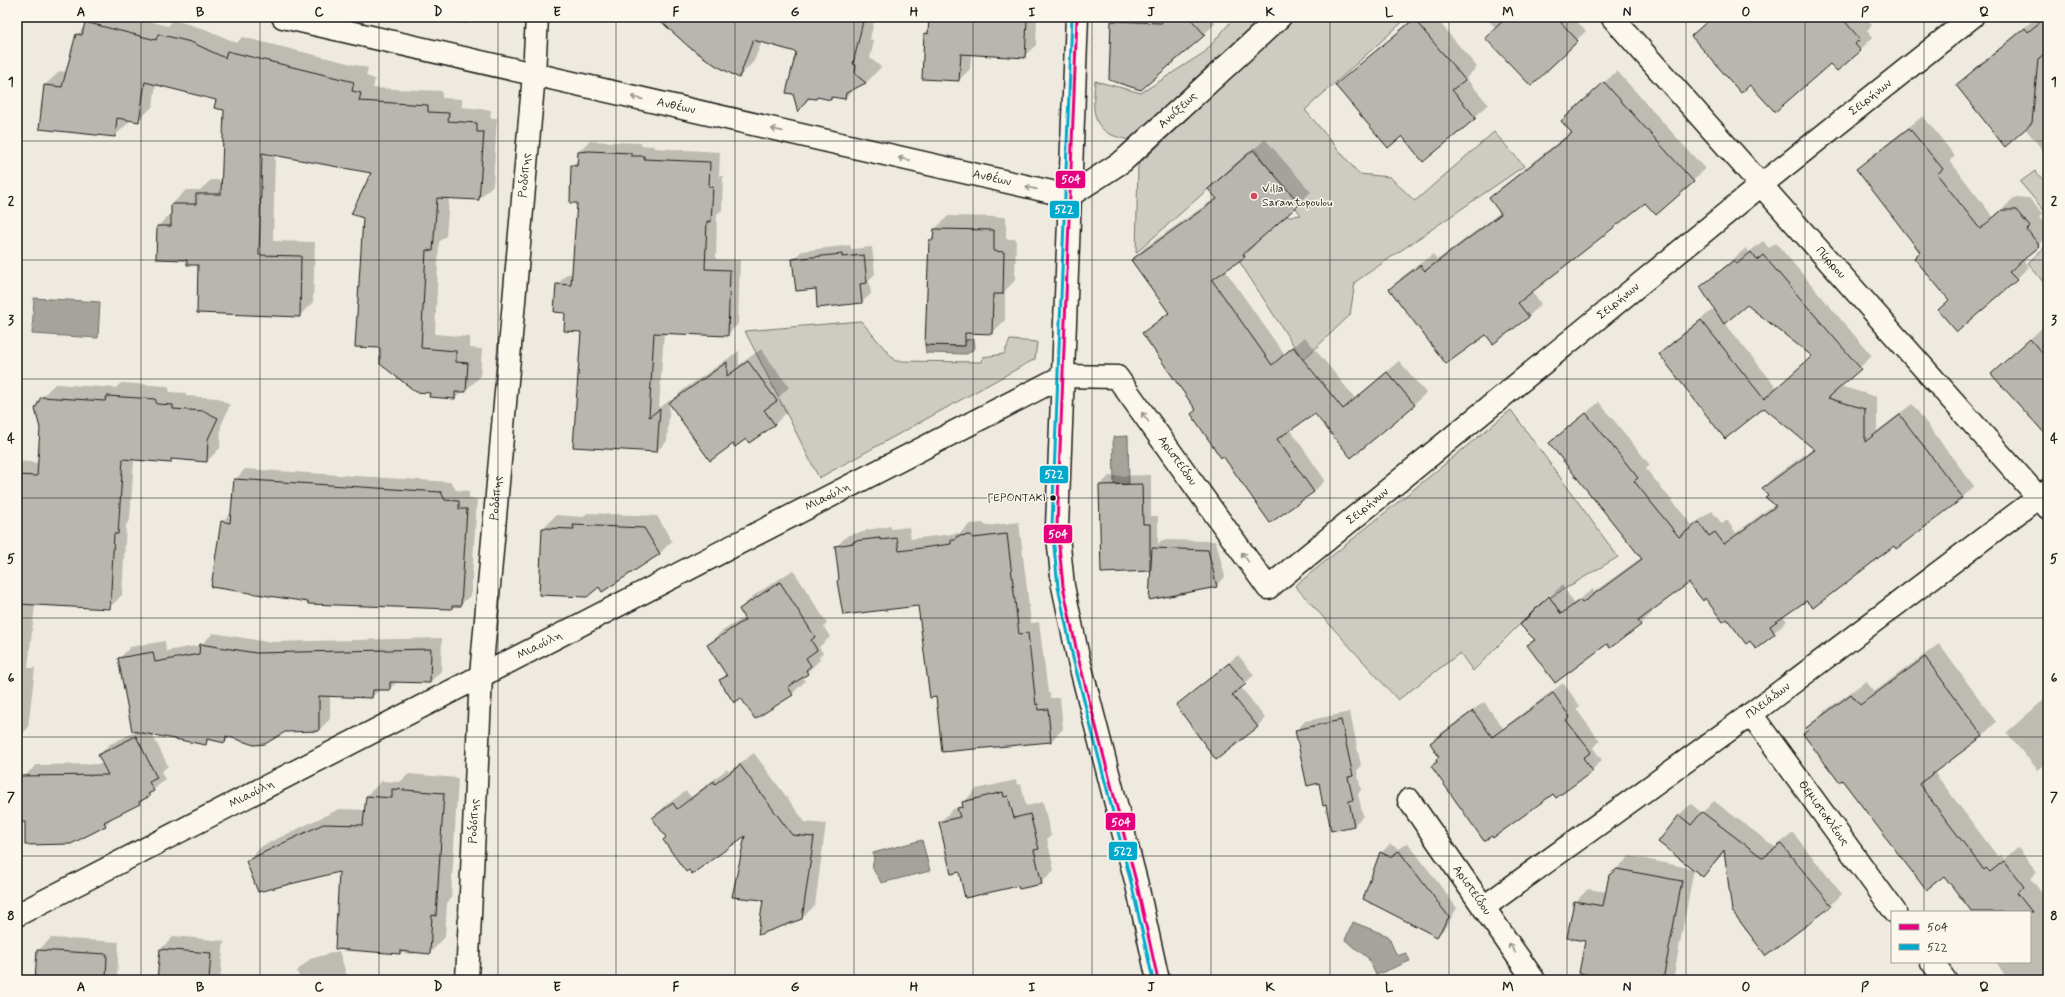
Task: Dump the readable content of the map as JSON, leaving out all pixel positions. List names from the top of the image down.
{
  "streets": {
    "street": [
      "Σειρήνων",
      "Ανθέων",
      "Ανοίξεως",
      "Ροδόπης",
      "Πύρρου",
      "Αριστείδου",
      "Μιαούλη",
      "Πλειάδων",
      "Θεμιστοκλέους"
    ]
  },
  "crossings": [
    ["Σειρήνων", "Πύρρου"],
    ["Σειρήνων", "Αριστείδου"],
    ["Ανθέων", "Ανοίξεως"],
    ["Ανθέων", "Ροδόπης"],
    ["Ροδόπης", "Μιαούλη"],
    ["Πύρρου", "Πλειάδων"],
    ["Αριστείδου", "Μιαούλη"],
    ["Αριστείδου", "Πλειάδων"],
    ["Πλειάδων", "Θεμιστοκλέους"]
  ],
  "one_way": ["Ανθέων", "Αριστείδου"],
  "places": ["Villa Sarantopoulou", "ΓΕΡΟΝΤΑΚΙ"],
  "lines": ["transit line 504", "transit line 522"],
  "legend": ["504", "522"],
  "grid": {
    "columns": [
      "A",
      "B",
      "C",
      "D",
      "E",
      "F",
      "G",
      "H",
      "I",
      "J",
      "K",
      "L",
      "M",
      "N",
      "O",
      "P",
      "Q"
    ],
    "rows": [
      "1",
      "2",
      "3",
      "4",
      "5",
      "6",
      "7",
      "8"
    ]
  }
}
